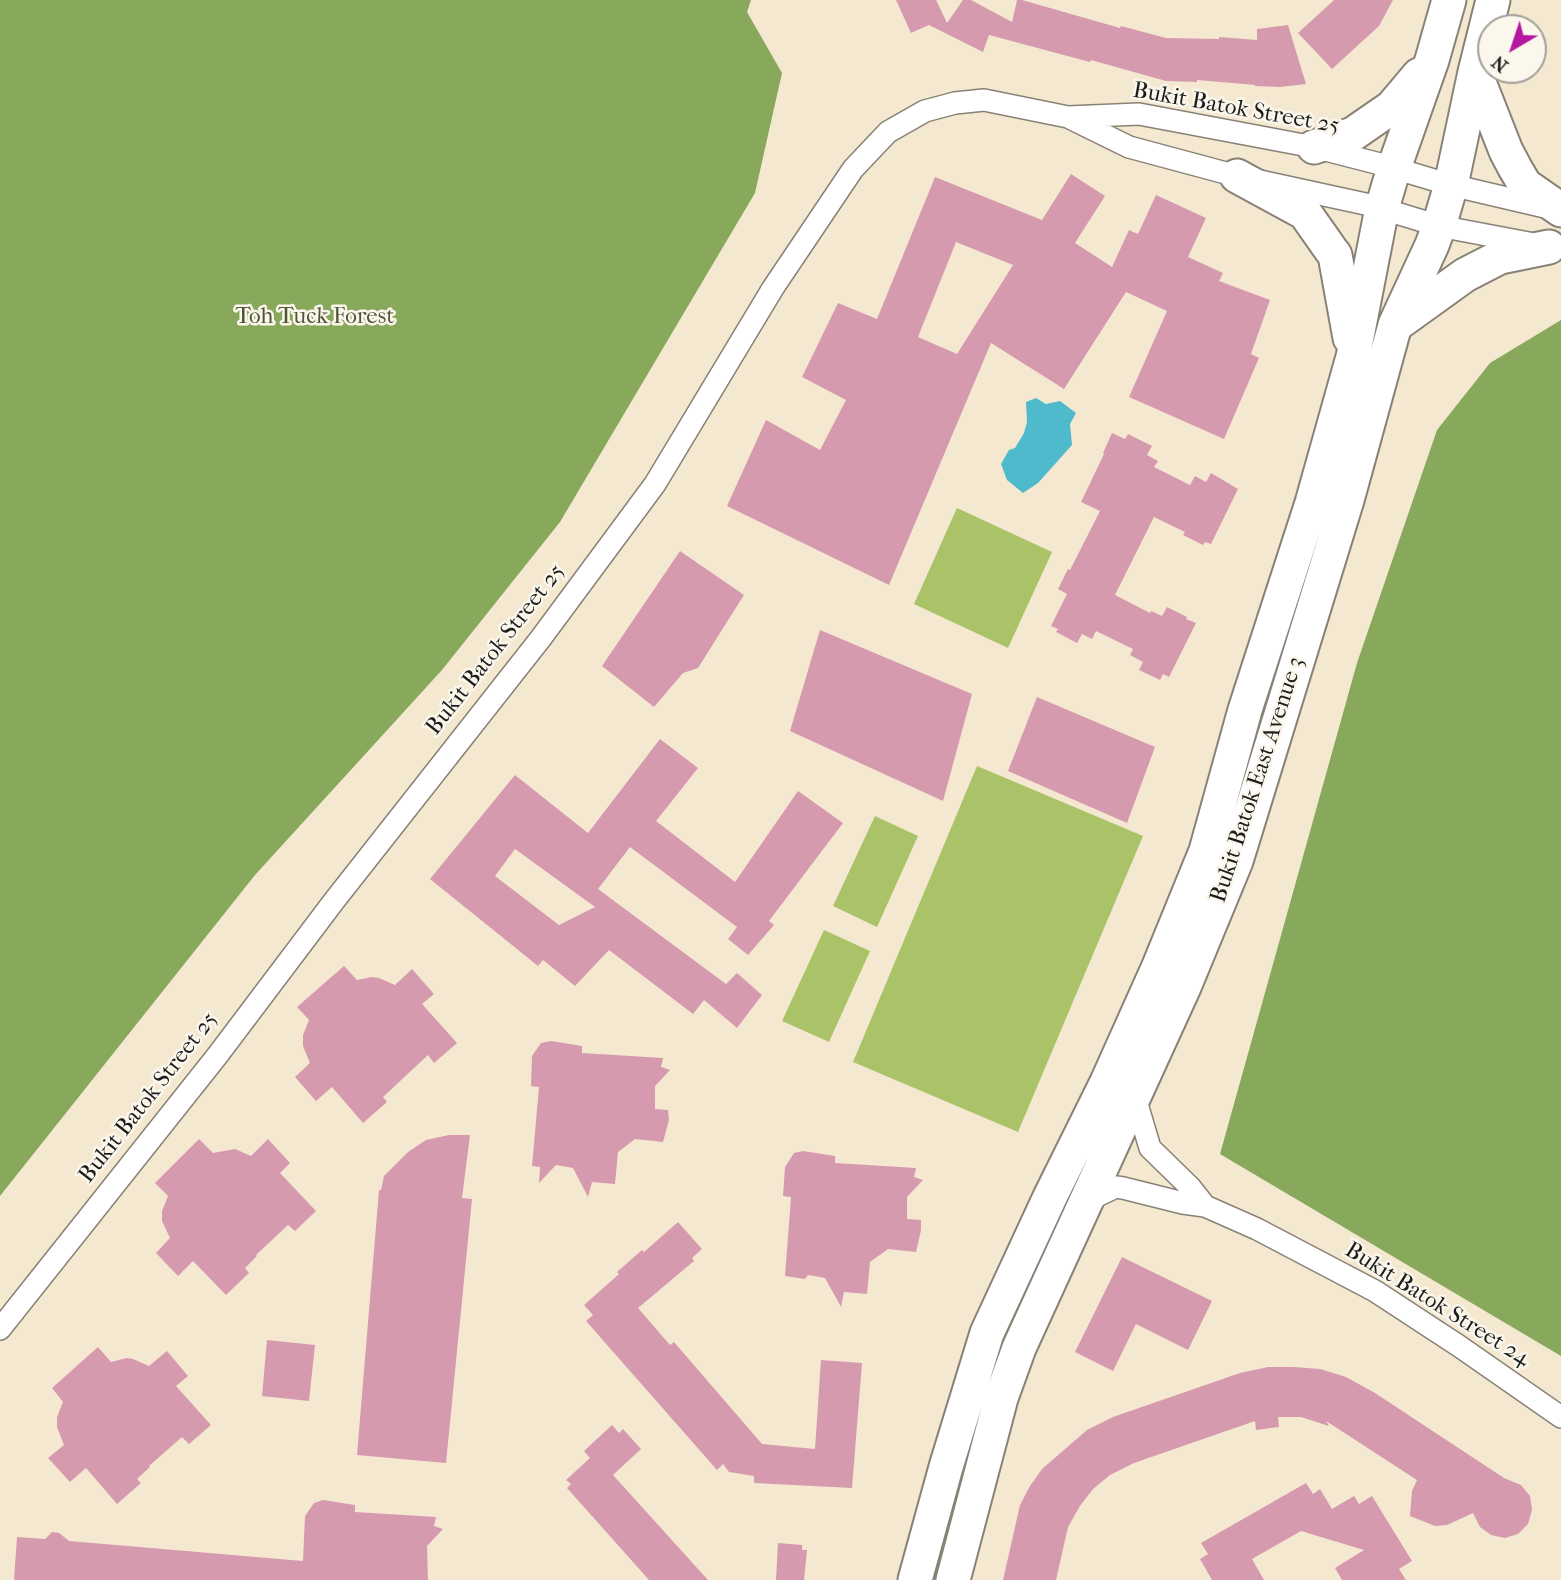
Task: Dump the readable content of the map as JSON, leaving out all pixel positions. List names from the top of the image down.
{
  "streets": {
    "main road": ["Bukit Batok East Avenue 3"],
    "street": ["Bukit Batok Street 25", "Bukit Batok Street 24"]
  },
  "crossings": [
    ["Bukit Batok Street 25", "Bukit Batok East Avenue 3"],
    ["Bukit Batok East Avenue 3", "Bukit Batok Street 24"]
  ],
  "parks": ["Toh Tuck Forest"],
  "north": "bottom left"
}
